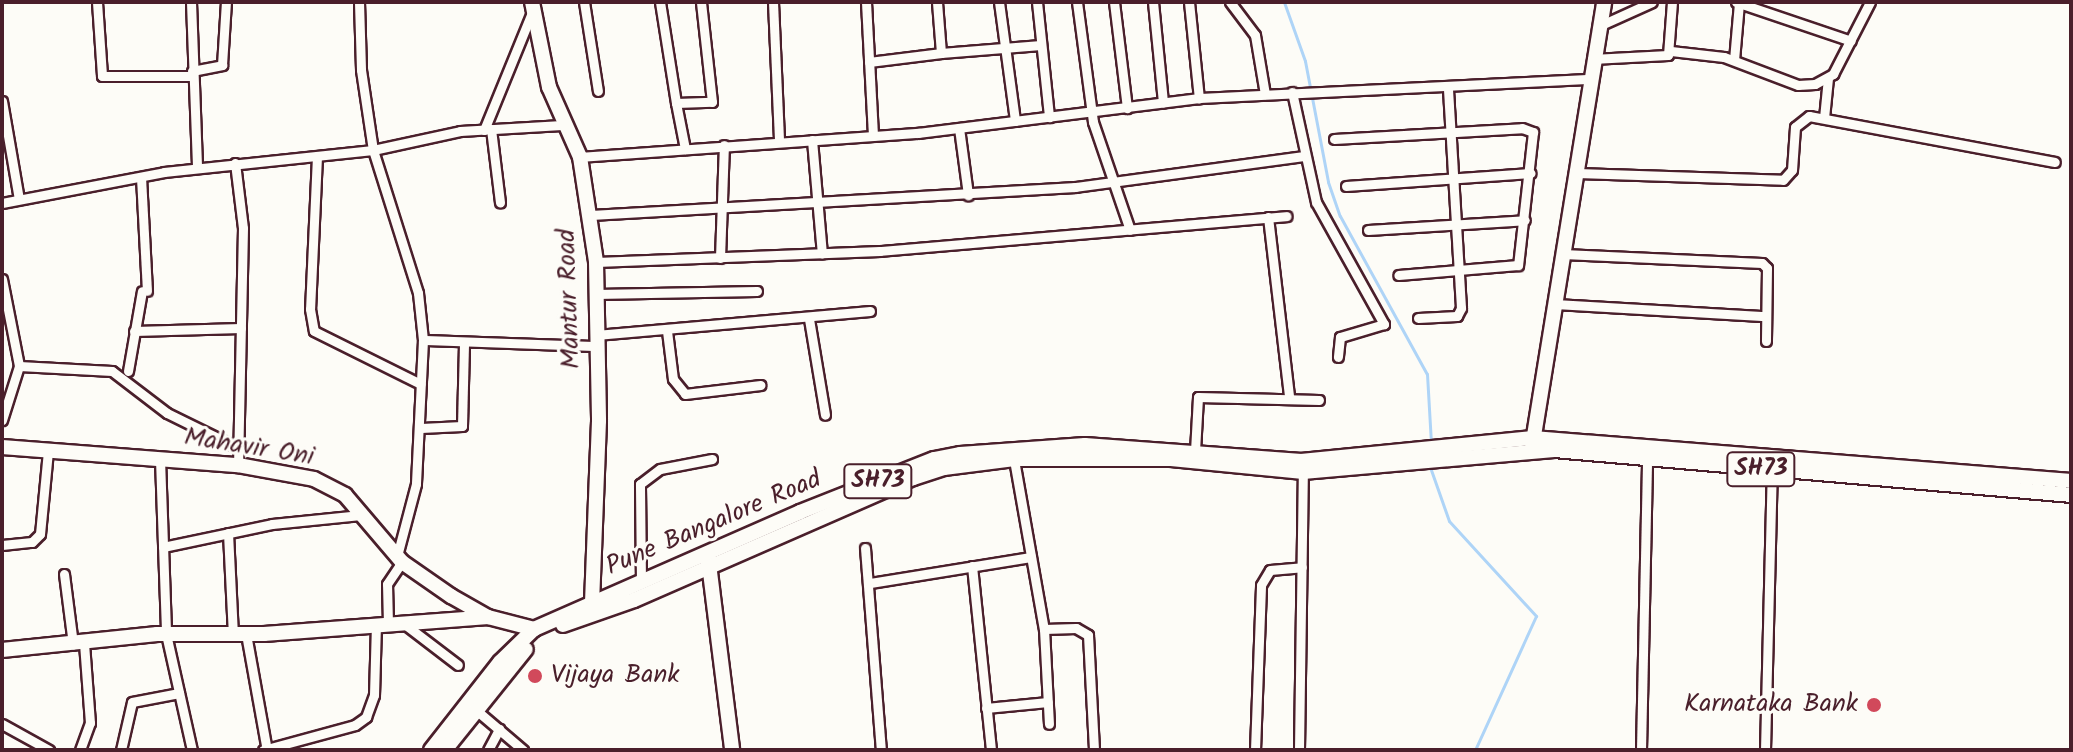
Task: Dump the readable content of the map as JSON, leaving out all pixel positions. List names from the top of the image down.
{
  "streets": {
    "main road": [
      "Mantur Road",
      "Mahavir Oni",
      "SH73",
      "Pune Bangalore Road"
    ]
  },
  "crossings": [
    ["Mantur Road", "Pune Bangalore Road"],
    ["Mahavir Oni", "Pune Bangalore Road"],
    ["SH73", "Pune Bangalore Road"]
  ],
  "places": ["Vijaya Bank", "Karnataka Bank"]
}
